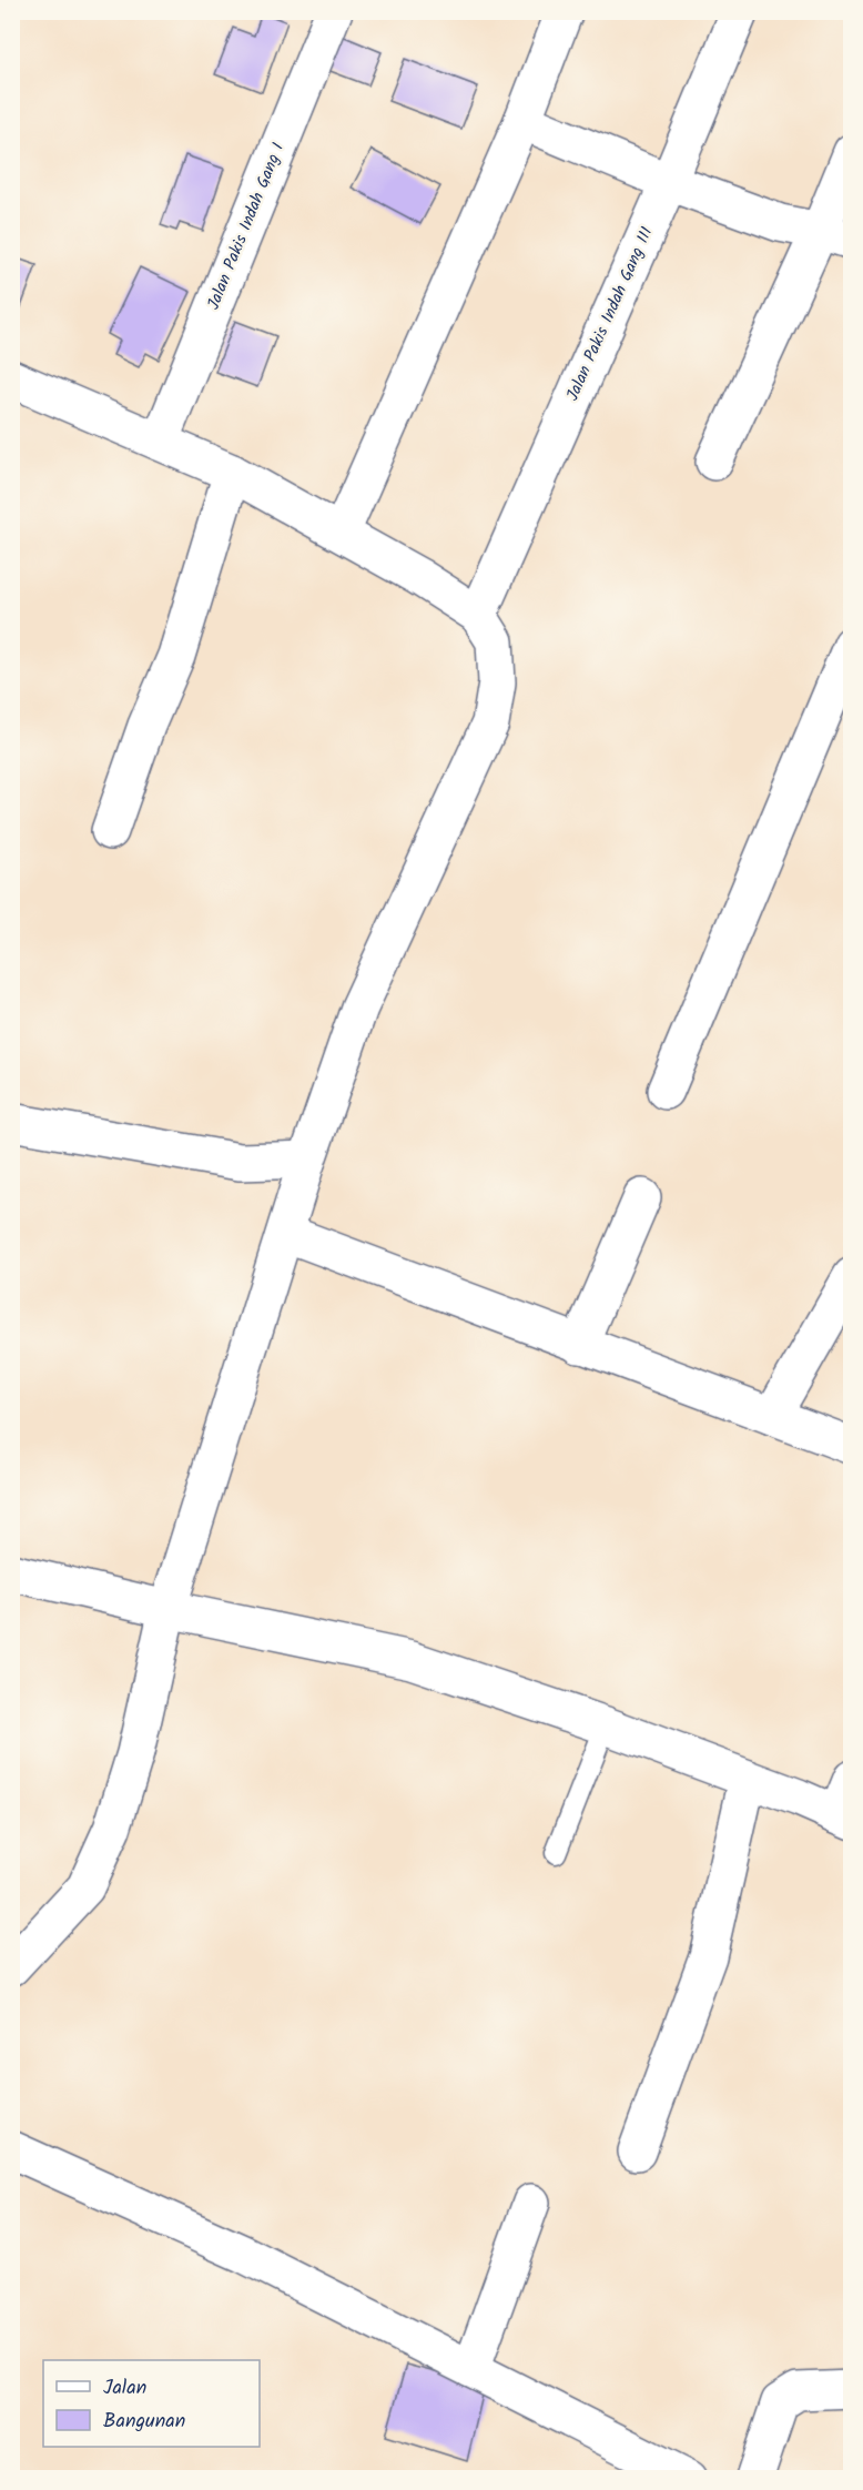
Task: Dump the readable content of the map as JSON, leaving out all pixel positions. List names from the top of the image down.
{
  "streets": {
    "street": ["Jalan Pakis Indah Gang I", "Jalan Pakis Indah Gang III"]
  },
  "legend": ["Jalan", "Bangunan"]
}
